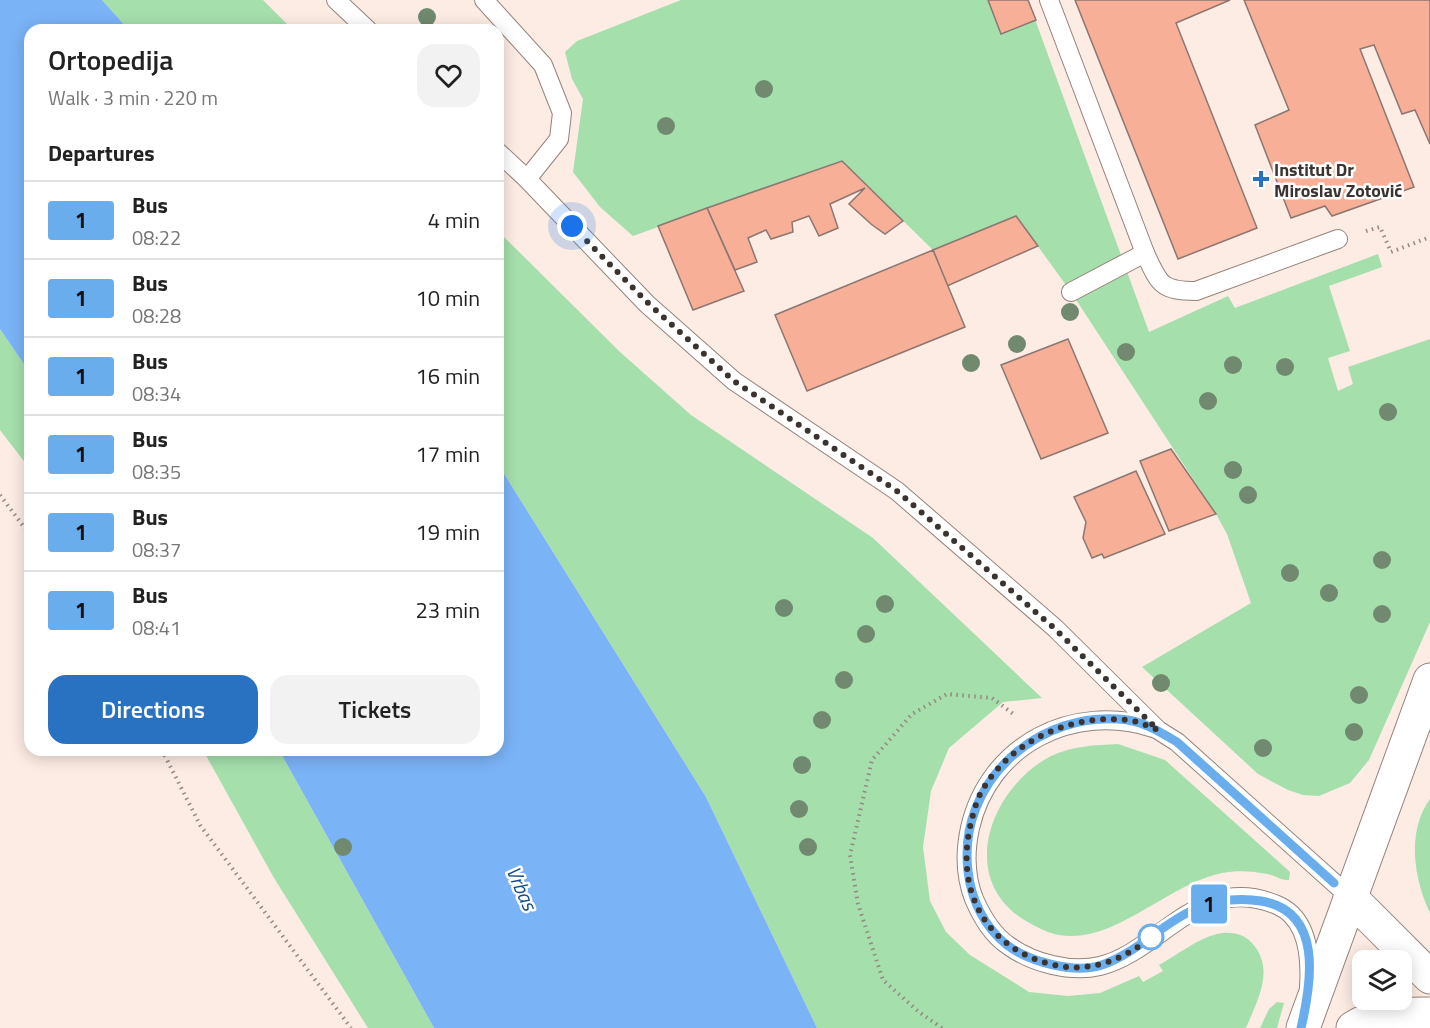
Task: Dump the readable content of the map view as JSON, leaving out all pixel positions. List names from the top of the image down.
{
  "water": ["Vrbas"],
  "places": {
    "health": ["Institut Dr Miroslav Zotović"]
  },
  "lines": ["bus line 1"],
  "page": {
    "on_map": "1",
    "heading": [
      ["Ortopedija", "Walk · 3 min · 220 m"],
      "Departures"
    ],
    "list": [
      {
        "mark": "1",
        "name": "Bus",
        "note": "08:22",
        "value": "4 min"
      },
      {
        "mark": "1",
        "name": "Bus",
        "note": "08:28",
        "value": "10 min"
      },
      {
        "mark": "1",
        "name": "Bus",
        "note": "08:34",
        "value": "16 min"
      },
      {
        "mark": "1",
        "name": "Bus",
        "note": "08:35",
        "value": "17 min"
      },
      {
        "mark": "1",
        "name": "Bus",
        "note": "08:37",
        "value": "19 min"
      },
      {
        "mark": "1",
        "name": "Bus",
        "note": "08:41",
        "value": "23 min"
      }
    ],
    "buttons": ["Directions", "Tickets"]
  }
}
